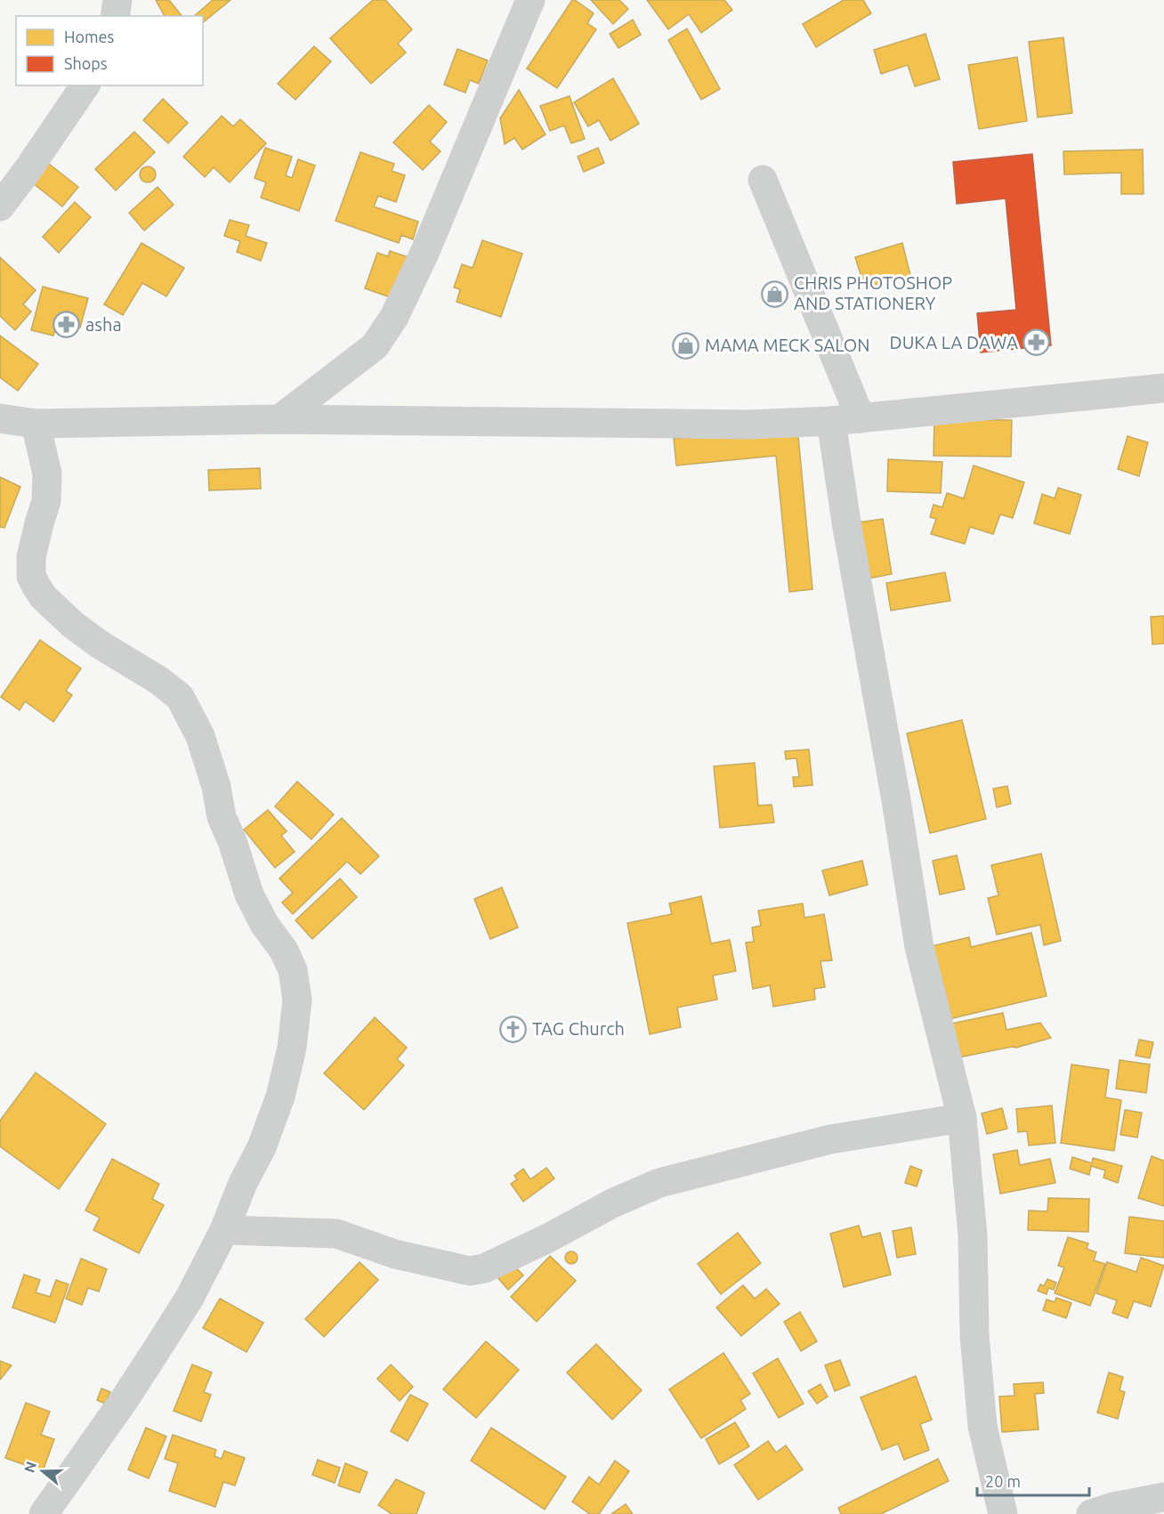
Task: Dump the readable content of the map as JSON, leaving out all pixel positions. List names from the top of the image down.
{
  "places": {
    "shop": ["CHRIS PHOTOSHOP AND STATIONERY", "MAMA MECK SALON"],
    "pharmacy": ["asha", "DUKA LA DAWA"],
    "church": ["TAG Church"]
  },
  "legend": ["Homes", "Shops"],
  "scale_bar": "20 m",
  "north": "left"
}
